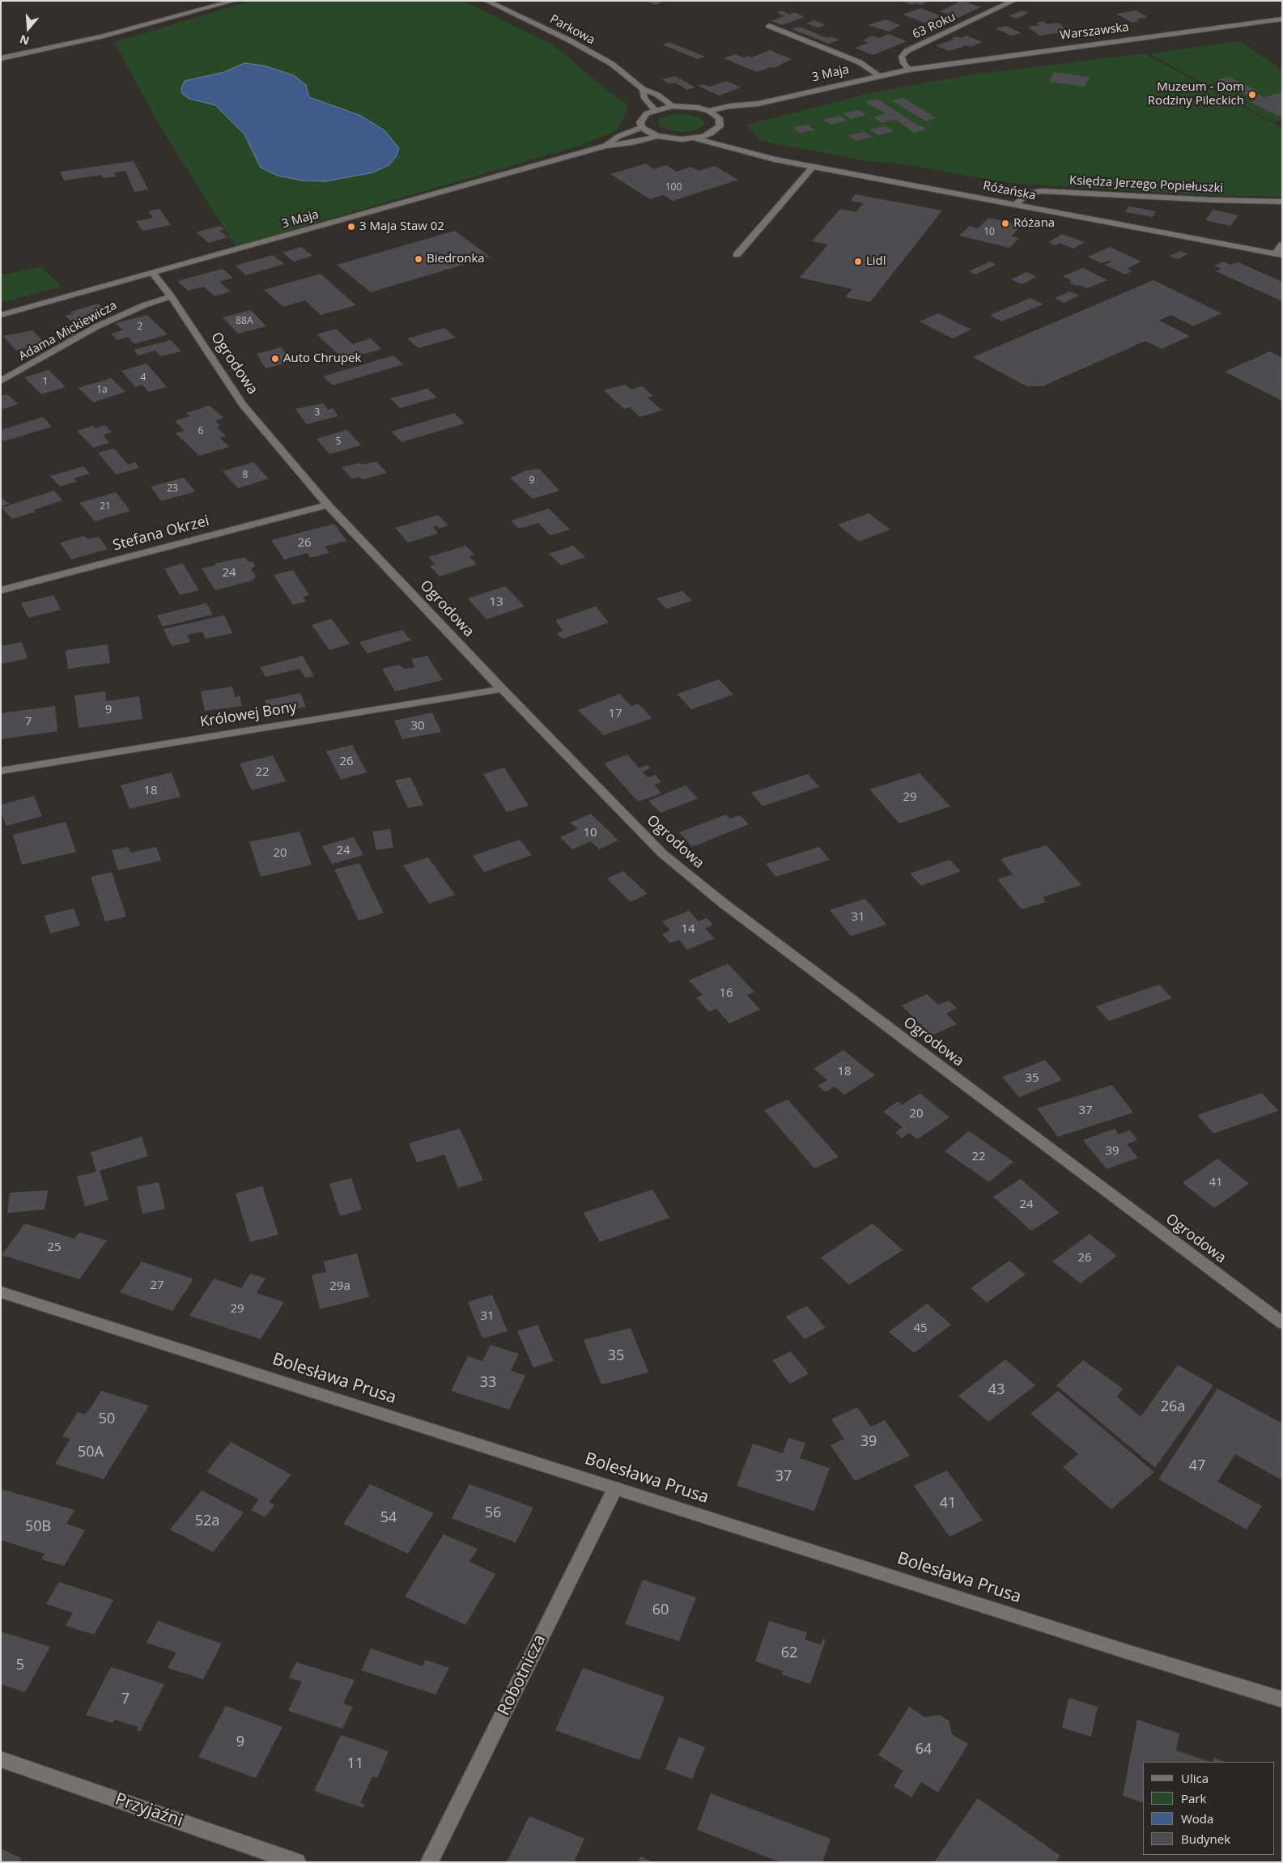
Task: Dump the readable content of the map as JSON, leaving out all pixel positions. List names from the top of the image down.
{
  "streets": {
    "street": [
      "63 Roku",
      "Parkowa",
      "Warszawska",
      "3 Maja",
      "Księdza Jerzego Popiełuszki",
      "Różańska",
      "Adama Mickiewicza",
      "Ogrodowa",
      "Stefana Okrzei",
      "Królowej Bony",
      "Bolesława Prusa",
      "Robotnicza",
      "Przyjaźni"
    ]
  },
  "crossings": [
    ["63 Roku", "Warszawska"],
    ["63 Roku", "3 Maja"],
    ["Warszawska", "3 Maja"],
    ["3 Maja", "Ogrodowa"],
    ["Księdza Jerzego Popiełuszki", "Różańska"],
    ["Adama Mickiewicza", "Ogrodowa"],
    ["Ogrodowa", "Stefana Okrzei"],
    ["Ogrodowa", "Królowej Bony"],
    ["Bolesława Prusa", "Robotnicza"]
  ],
  "places": [
    "Muzeum - Dom Rodziny Pileckich",
    "Różana",
    "3 Maja Staw 02",
    "Biedronka",
    "Lidl",
    "Auto Chrupek"
  ],
  "house_numbers": [
    "100",
    "10",
    "88A",
    "2",
    "4",
    "1",
    "1a",
    "3",
    "6",
    "5",
    "8",
    "9",
    "23",
    "21",
    "26",
    "24",
    "13",
    "9",
    "17",
    "7",
    "30",
    "26",
    "22",
    "18",
    "29",
    "10",
    "24",
    "20",
    "31",
    "14",
    "16",
    "18",
    "35",
    "37",
    "20",
    "39",
    "22",
    "41",
    "24",
    "25",
    "26",
    "27",
    "29a",
    "29",
    "31",
    "45",
    "35",
    "33",
    "43",
    "26a",
    "50",
    "39",
    "50A",
    "47",
    "37",
    "41",
    "56",
    "54",
    "52a",
    "50B",
    "60",
    "62",
    "5",
    "7",
    "9",
    "64",
    "11"
  ],
  "legend": [
    "Ulica",
    "Park",
    "Woda",
    "Budynek"
  ],
  "north": "bottom"
}
